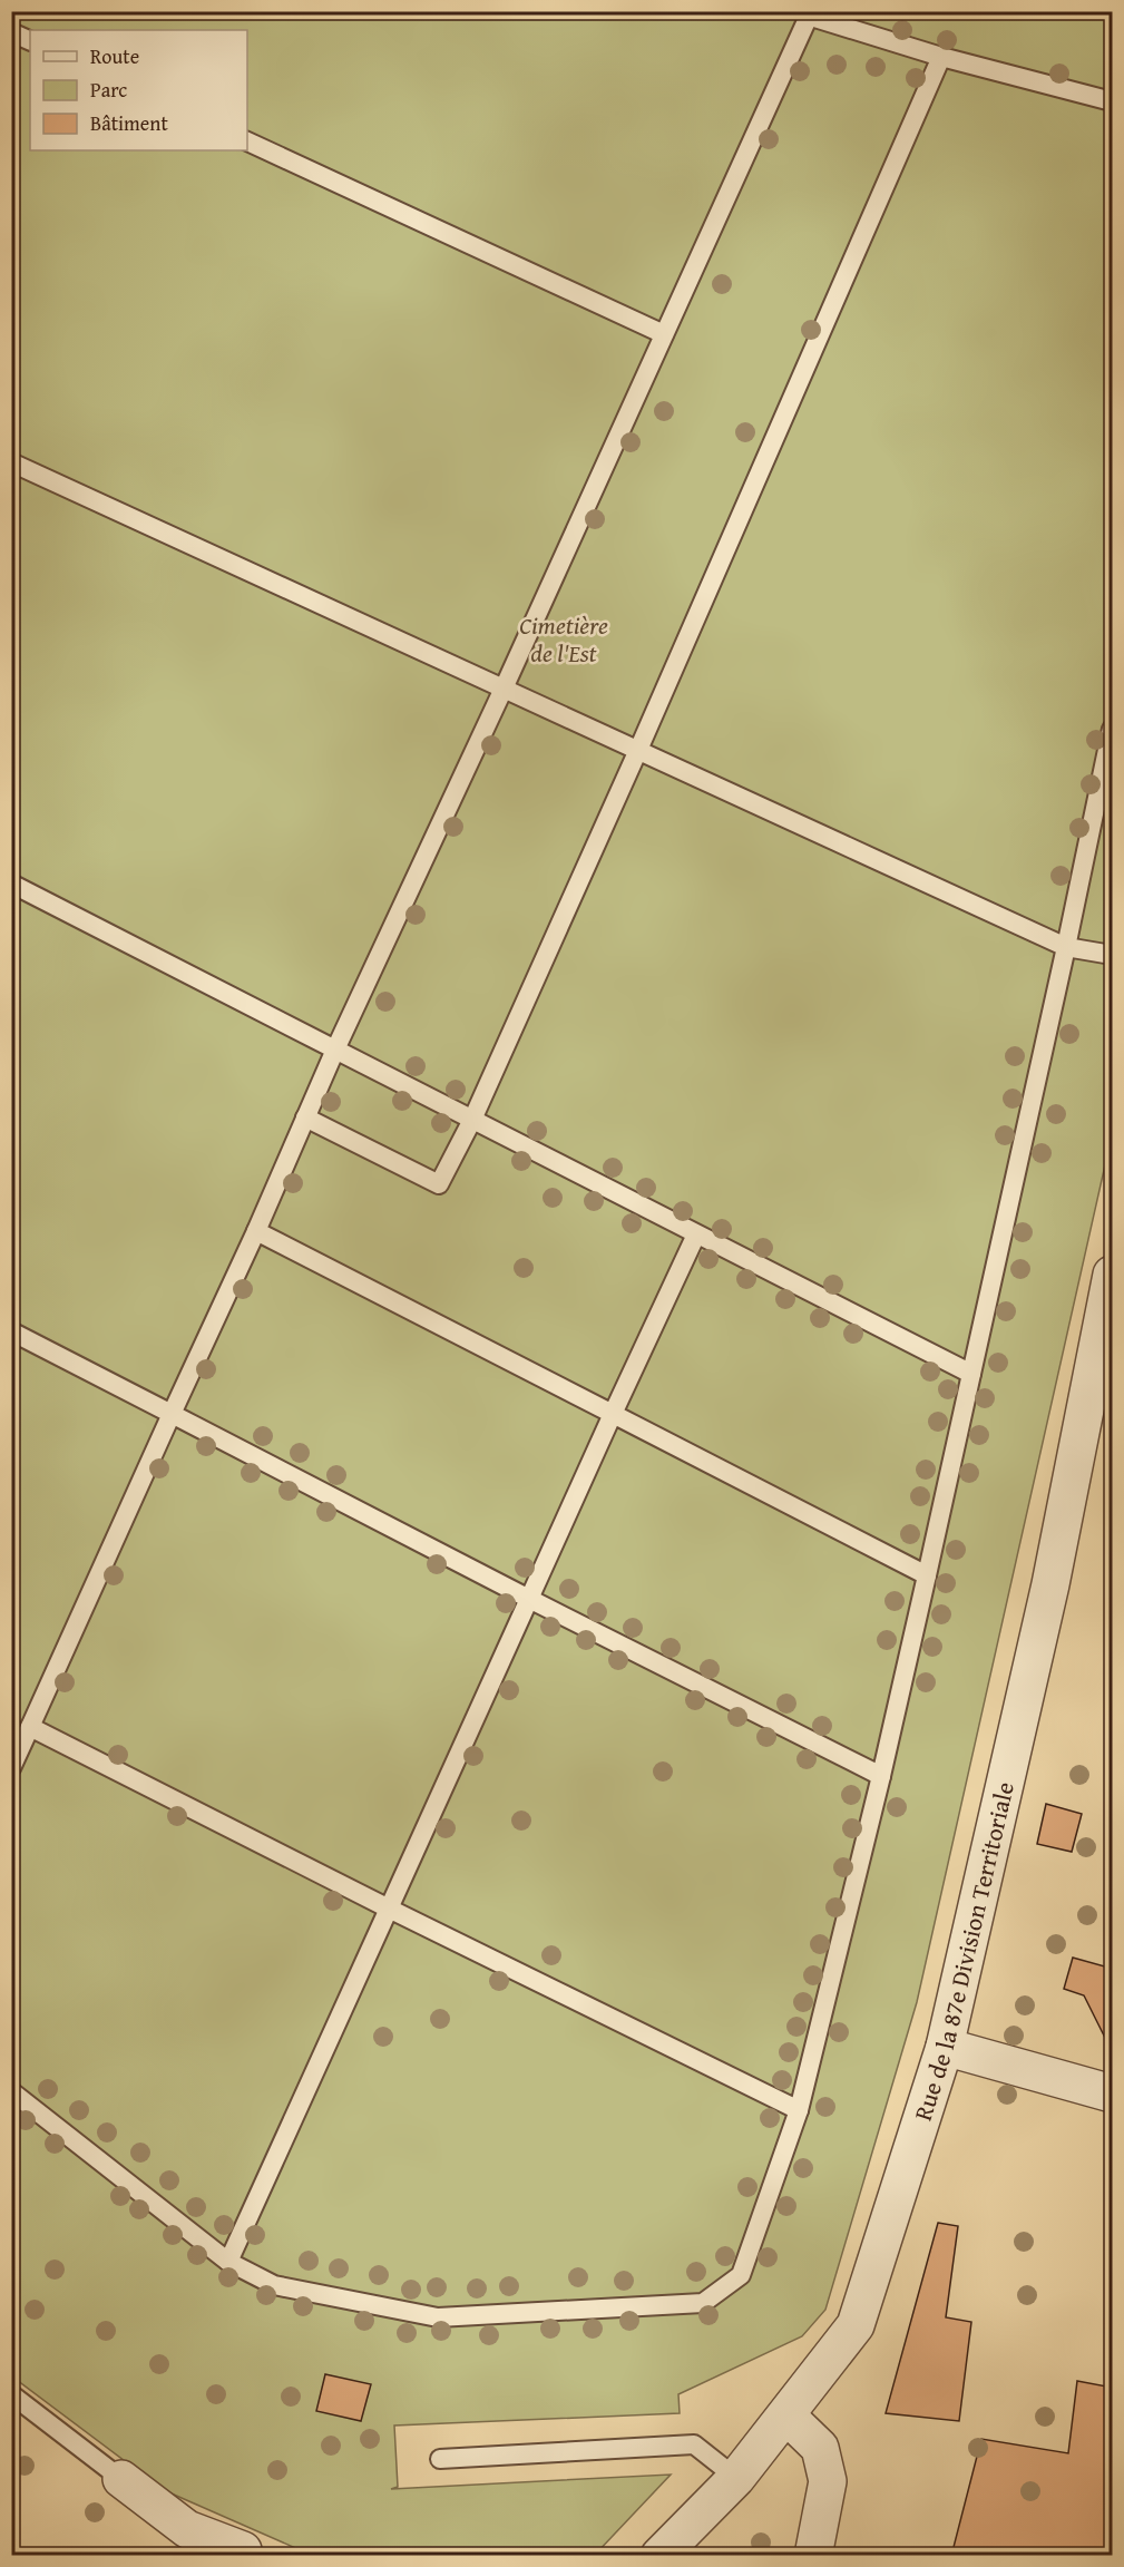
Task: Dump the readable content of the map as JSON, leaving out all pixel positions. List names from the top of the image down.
{
  "streets": {
    "street": ["Rue de la 87e Division Territoriale"]
  },
  "parks": ["Cimetière de l'Est"],
  "legend": ["Route", "Parc", "Bâtiment"]
}
